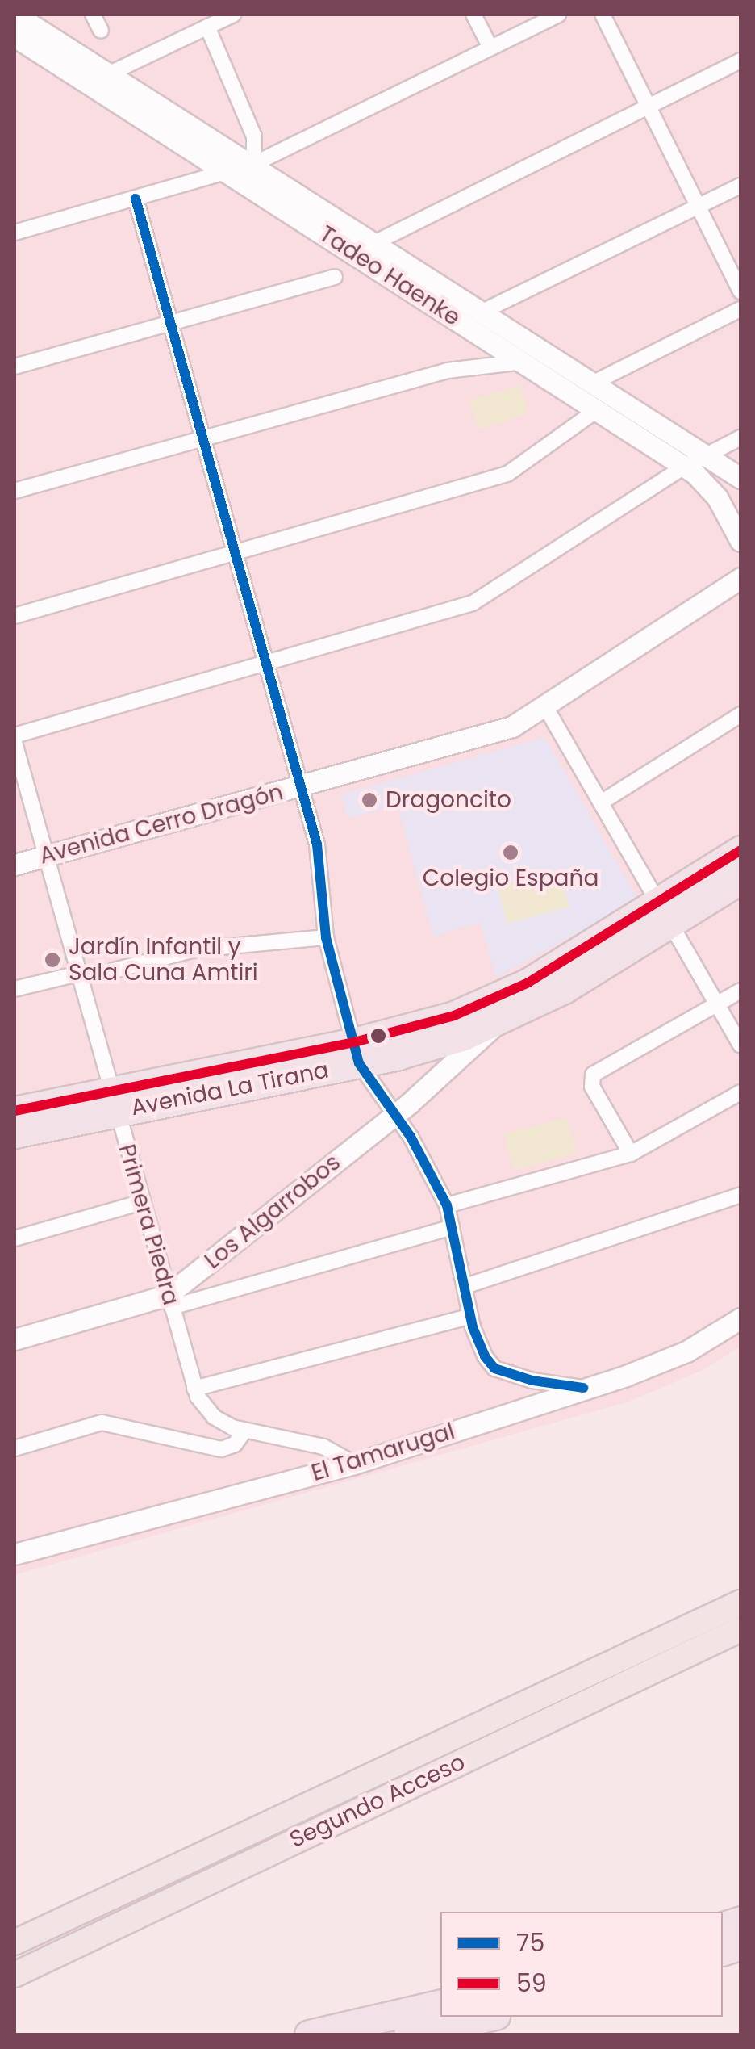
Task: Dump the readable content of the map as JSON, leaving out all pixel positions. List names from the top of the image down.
{
  "streets": {
    "highway": ["Avenida La Tirana"],
    "main road": ["Segundo Acceso"],
    "street": [
      "Tadeo Haenke",
      "Avenida Cerro Dragón",
      "Los Algarrobos",
      "Primera Piedra",
      "El Tamarugal"
    ]
  },
  "crossings": [
    ["Avenida Cerro Dragón", "Primera Piedra"],
    ["Avenida La Tirana", "Los Algarrobos"],
    ["Avenida La Tirana", "Primera Piedra"],
    ["Los Algarrobos", "Primera Piedra"],
    ["Primera Piedra", "El Tamarugal"]
  ],
  "places": ["Dragoncito", "Colegio España", "Jardín Infantil y Sala Cuna Amtiri"],
  "lines": ["transit line 75", "transit line 59"],
  "legend": ["75", "59"]
}
